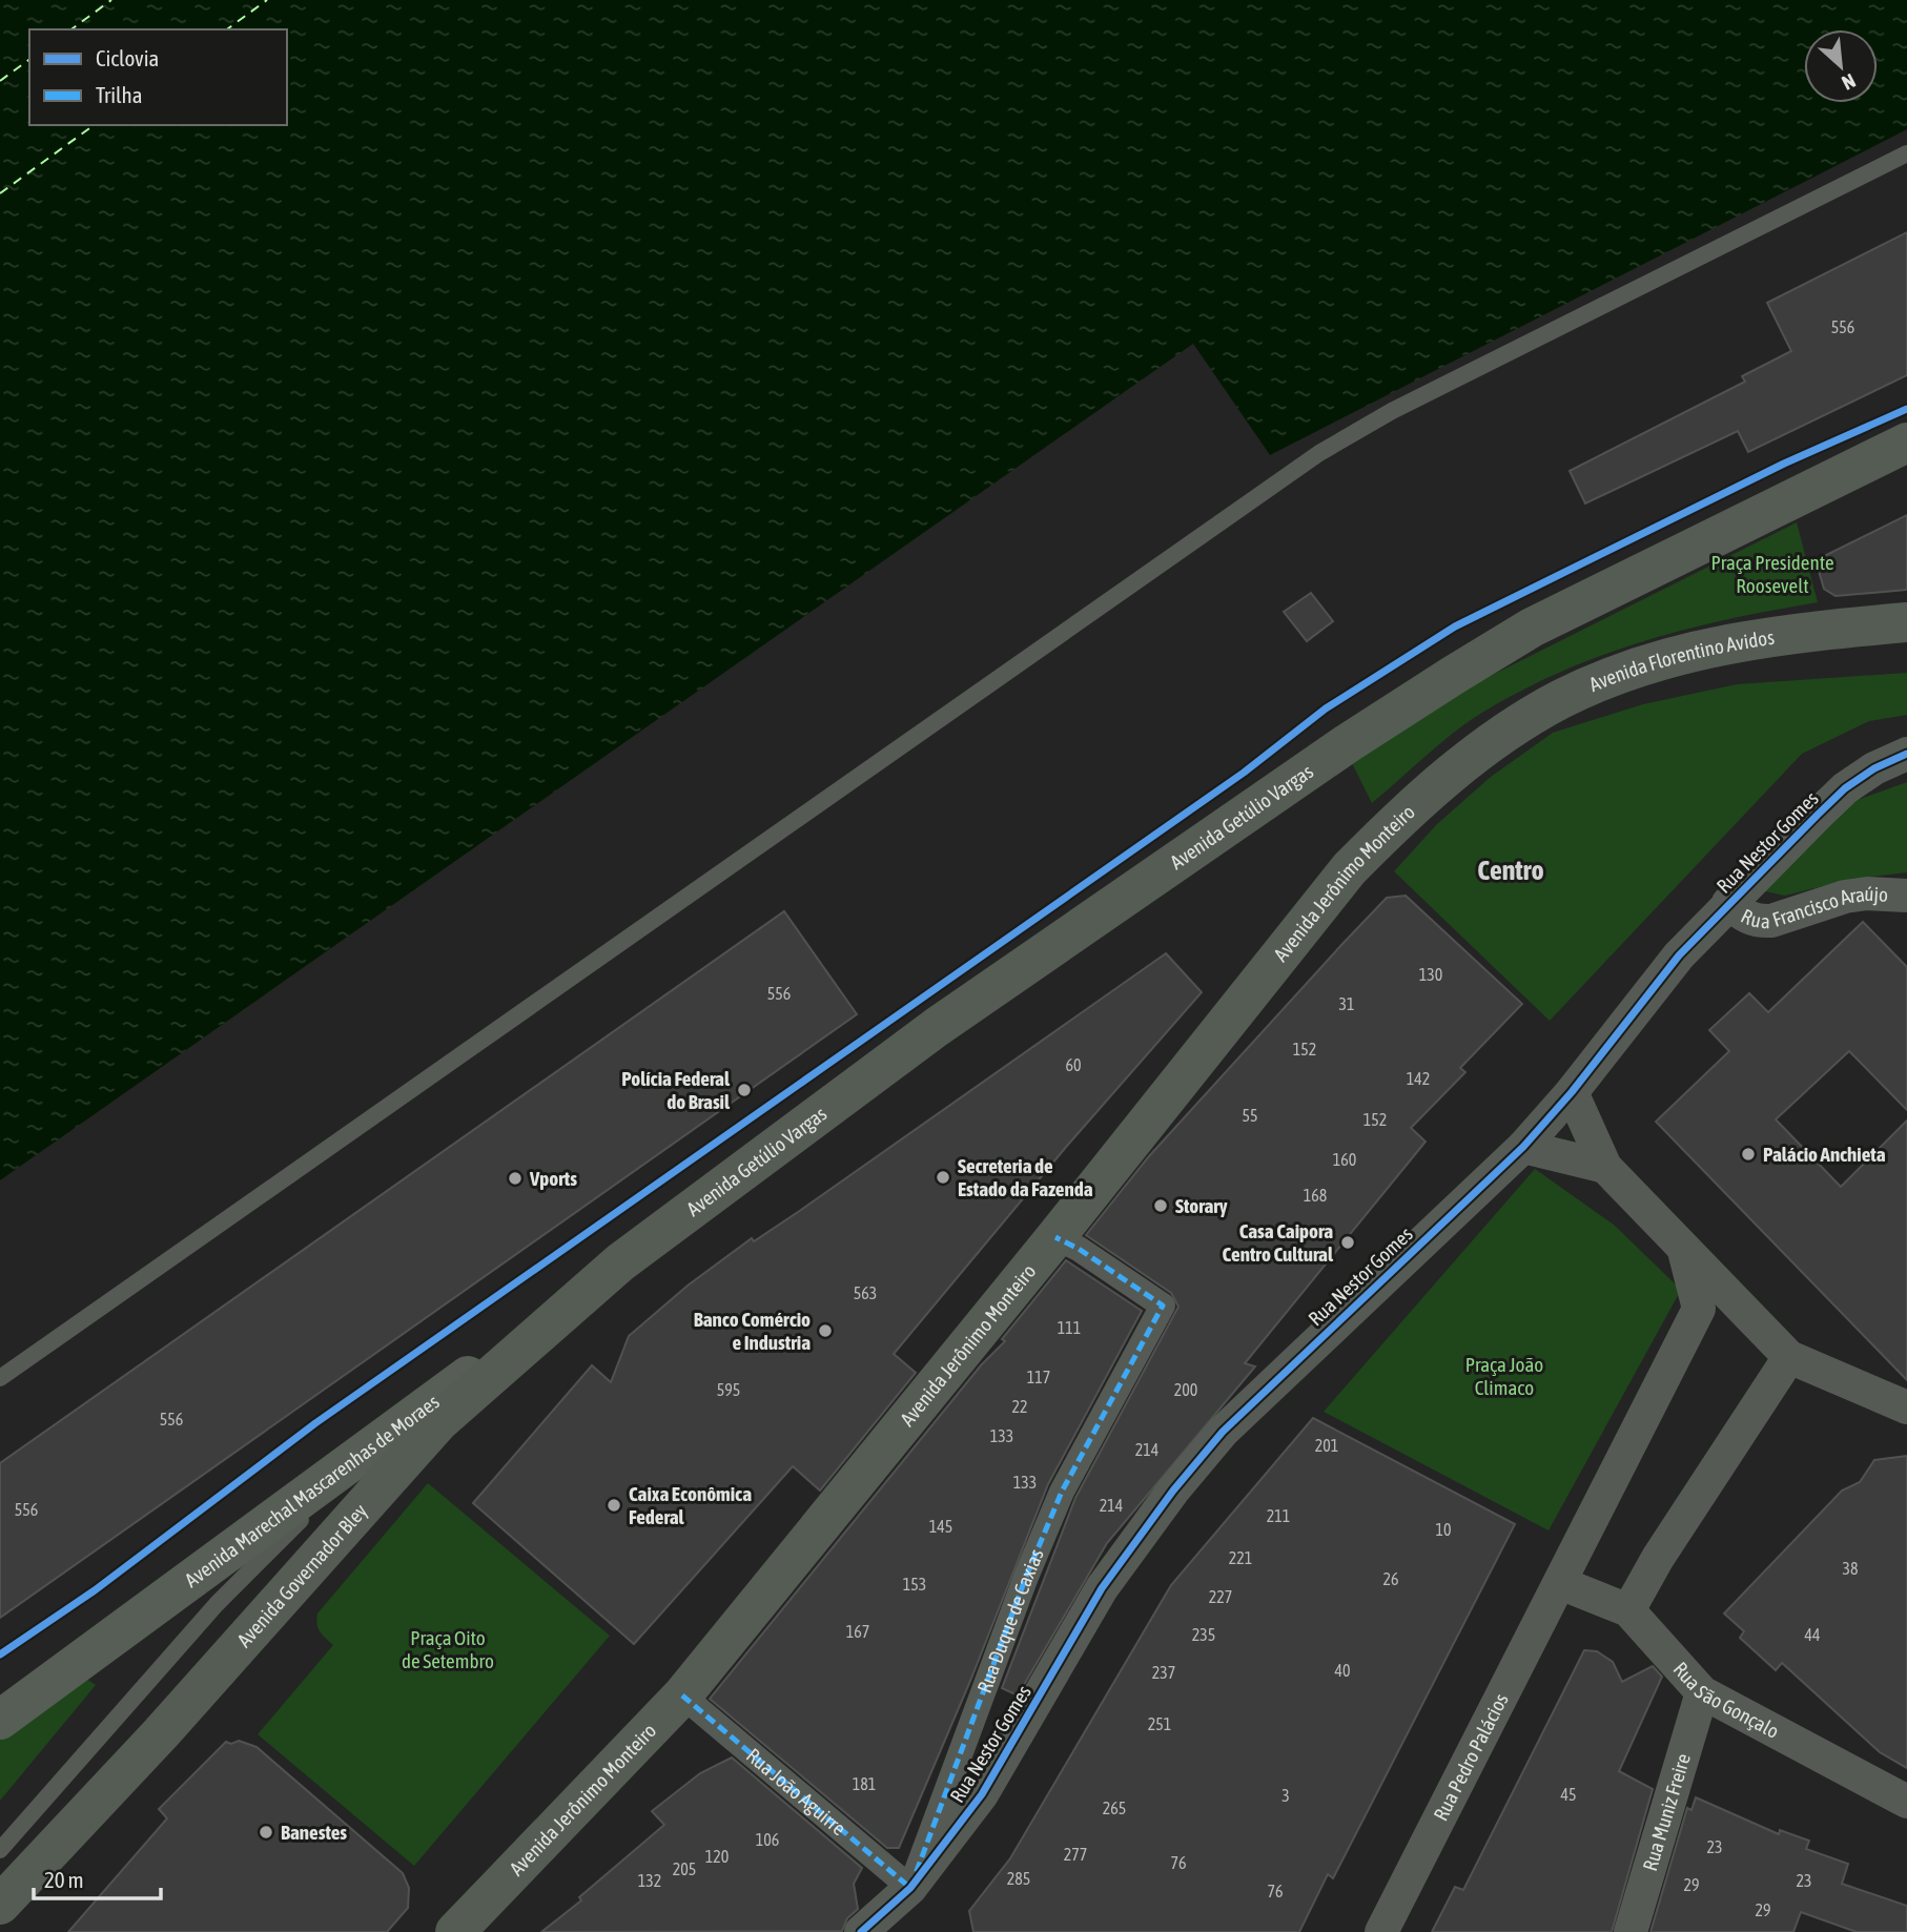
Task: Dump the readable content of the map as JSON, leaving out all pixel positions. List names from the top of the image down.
{
  "streets": {
    "main road": [
      "Avenida Florentino Avidos",
      "Avenida Getúlio Vargas",
      "Avenida Jerônimo Monteiro",
      "Avenida Marechal Mascarenhas de Moraes",
      "Avenida Governador Bley"
    ],
    "street": [
      "Rua Nestor Gomes",
      "Rua Francisco Araújo",
      "Rua Duque de Caxias",
      "Rua São Gonçalo",
      "Rua Pedro Palácios",
      "Rua João Aguirre",
      "Rua Muniz Freire"
    ]
  },
  "crossings": [
    ["Avenida Florentino Avidos", "Avenida Jerônimo Monteiro"],
    ["Avenida Getúlio Vargas", "Avenida Marechal Mascarenhas de Moraes"],
    ["Avenida Getúlio Vargas", "Avenida Governador Bley"],
    ["Rua Nestor Gomes", "Rua Francisco Araújo"],
    ["Rua Nestor Gomes", "Rua Duque de Caxias"],
    ["Rua Nestor Gomes", "Rua João Aguirre"],
    ["Avenida Jerônimo Monteiro", "Rua Duque de Caxias"],
    ["Avenida Jerônimo Monteiro", "Rua João Aguirre"],
    ["Avenida Marechal Mascarenhas de Moraes", "Avenida Governador Bley"],
    ["Rua Duque de Caxias", "Rua João Aguirre"],
    ["Rua São Gonçalo", "Rua Pedro Palácios"],
    ["Rua São Gonçalo", "Rua Muniz Freire"]
  ],
  "districts": ["Centro"],
  "parks": ["Praça Presidente Roosevelt", "Praça João Climaco", "Praça Oito de Setembro"],
  "places": [
    "Polícia Federal do Brasil",
    "Palácio Anchieta",
    "Secreteria de Estado da Fazenda",
    "Vports",
    "Storary",
    "Casa Caipora Centro Cultural",
    "Banco Comércio e Industria",
    "Caixa Econômica Federal",
    "Banestes"
  ],
  "house_numbers": [
    "556",
    "130",
    "556",
    "31",
    "152",
    "60",
    "142",
    "55",
    "152",
    "160",
    "168",
    "563",
    "111",
    "117",
    "595",
    "200",
    "22",
    "556",
    "133",
    "201",
    "214",
    "133",
    "214",
    "556",
    "211",
    "145",
    "10",
    "221",
    "38",
    "26",
    "153",
    "227",
    "167",
    "235",
    "44",
    "40",
    "237",
    "251",
    "181",
    "45",
    "3",
    "265",
    "106",
    "23",
    "277",
    "120",
    "76",
    "205",
    "285",
    "132",
    "23",
    "29",
    "76",
    "29"
  ],
  "legend": ["Ciclovia", "Trilha"],
  "scale_bar": "20 m",
  "north": "bottom right"
}
